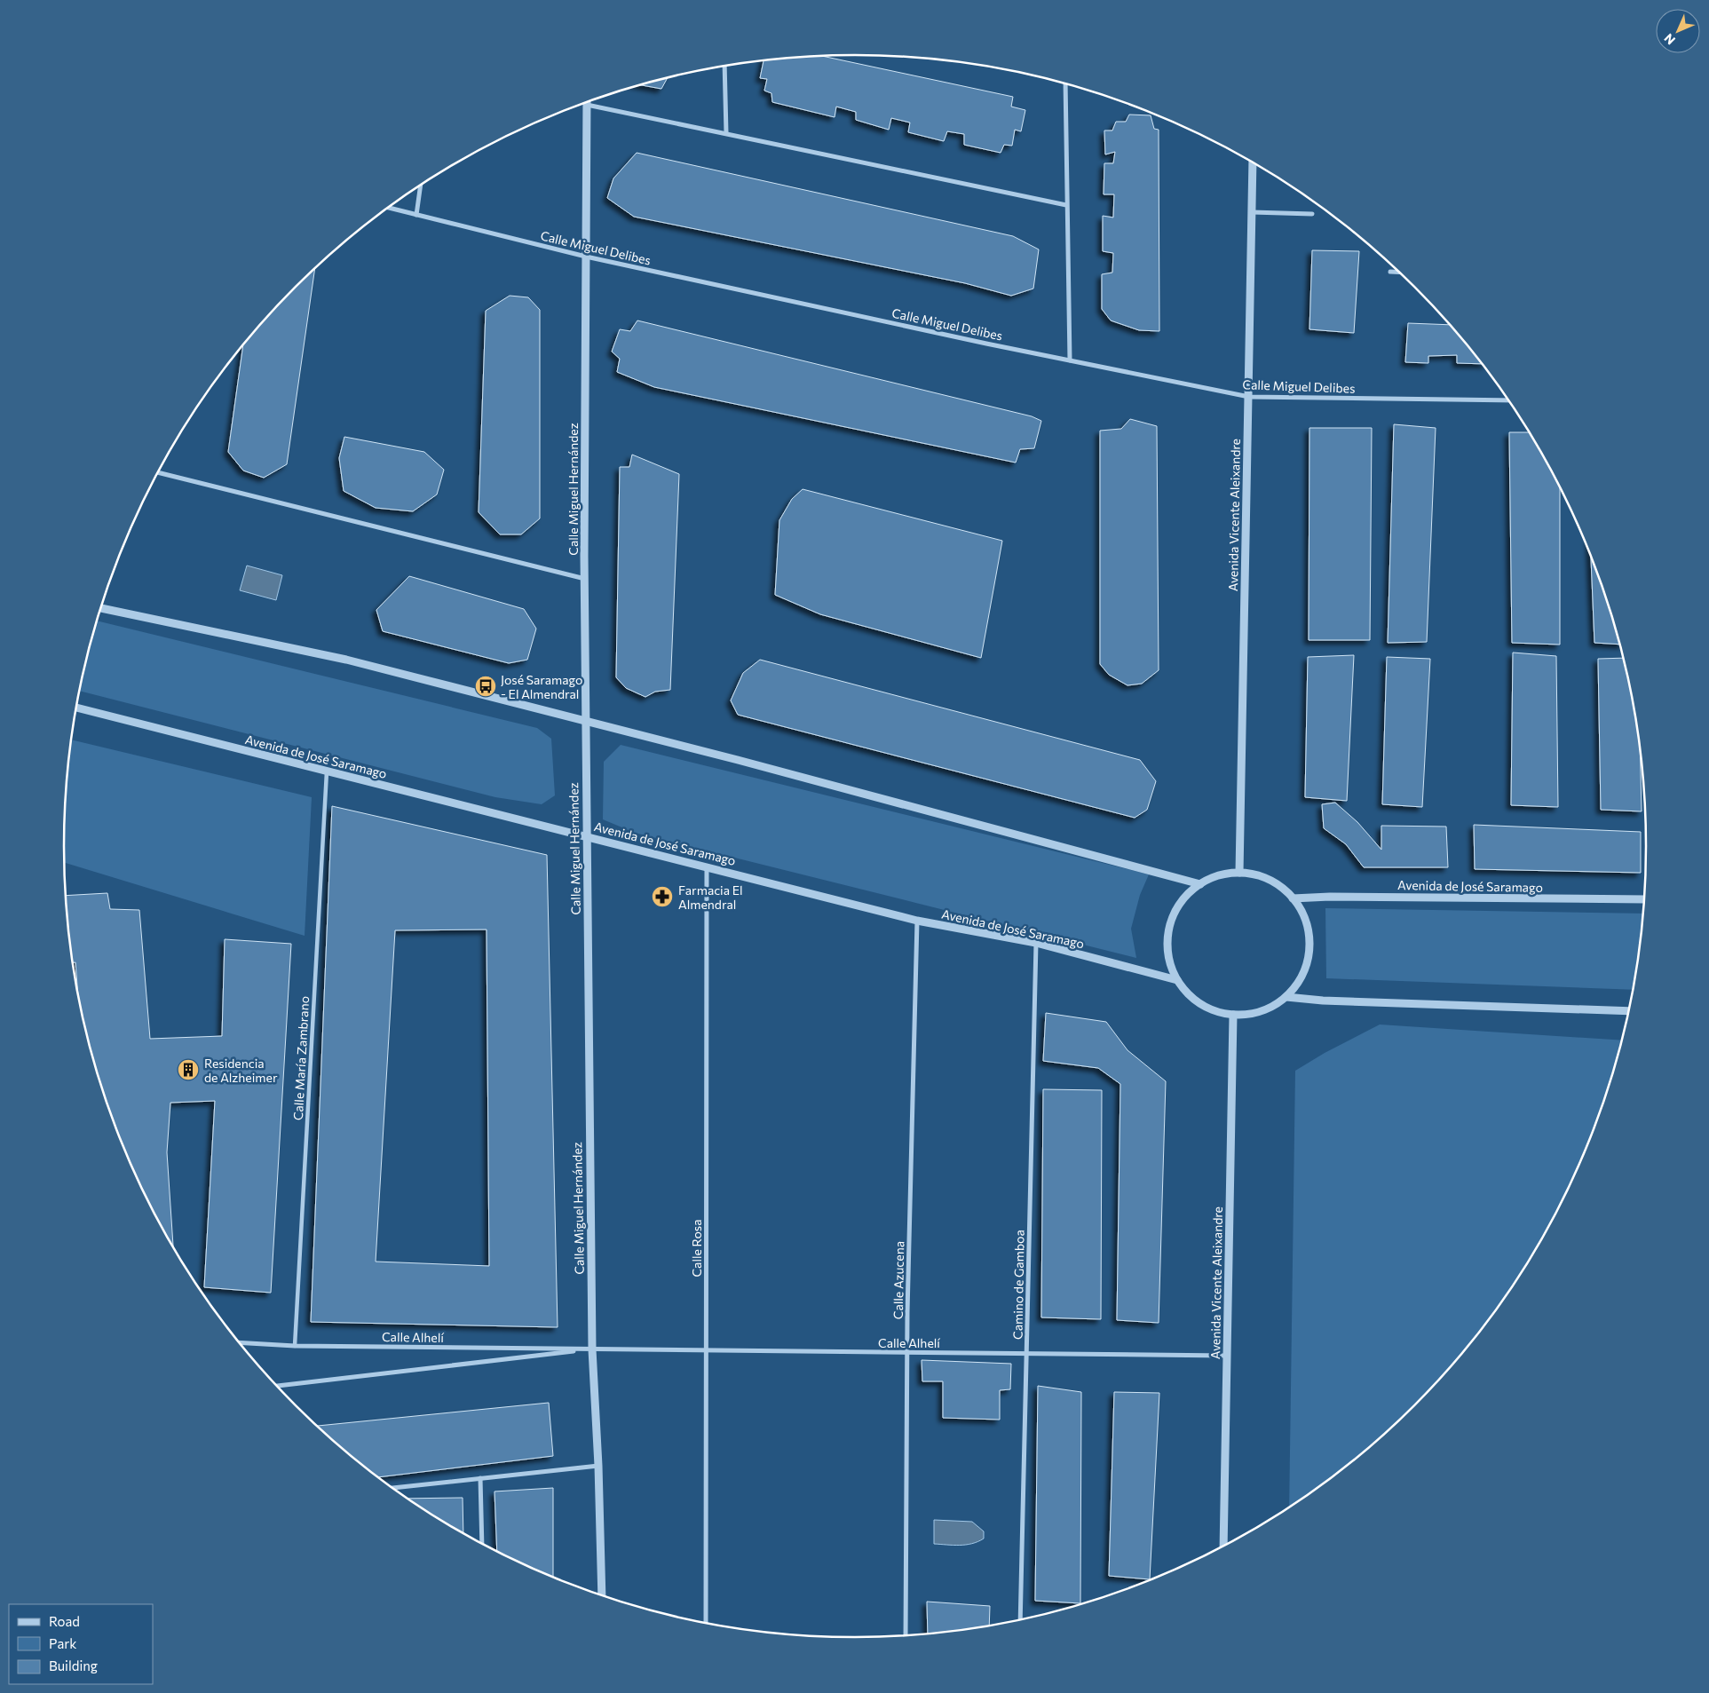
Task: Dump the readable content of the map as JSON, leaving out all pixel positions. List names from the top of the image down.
{
  "streets": {
    "street": [
      "Calle Miguel Delibes",
      "Calle Miguel Hernández",
      "Avenida Vicente Aleixandre",
      "Avenida de José Saramago",
      "Calle María Zambrano",
      "Calle Rosa",
      "Calle Azucena",
      "Camino de Gamboa",
      "Calle Alhelí"
    ]
  },
  "crossings": [
    ["Calle Miguel Delibes", "Calle Miguel Hernández"],
    ["Calle Miguel Delibes", "Avenida Vicente Aleixandre"],
    ["Calle Miguel Hernández", "Avenida de José Saramago"],
    ["Calle Miguel Hernández", "Calle Alhelí"],
    ["Avenida Vicente Aleixandre", "Avenida de José Saramago"],
    ["Avenida Vicente Aleixandre", "Calle Alhelí"],
    ["Avenida de José Saramago", "Calle María Zambrano"],
    ["Avenida de José Saramago", "Calle Rosa"],
    ["Avenida de José Saramago", "Calle Azucena"],
    ["Avenida de José Saramago", "Camino de Gamboa"],
    ["Calle María Zambrano", "Calle Alhelí"],
    ["Calle Rosa", "Calle Alhelí"],
    ["Calle Azucena", "Calle Alhelí"],
    ["Camino de Gamboa", "Calle Alhelí"]
  ],
  "places": {
    "bus stop": ["José Saramago - El Almendral"],
    "pharmacy": ["Farmacia El Almendral"],
    "building": ["Residencia de Alzheimer"]
  },
  "legend": ["Road", "Park", "Building"],
  "north": "bottom left"
}
